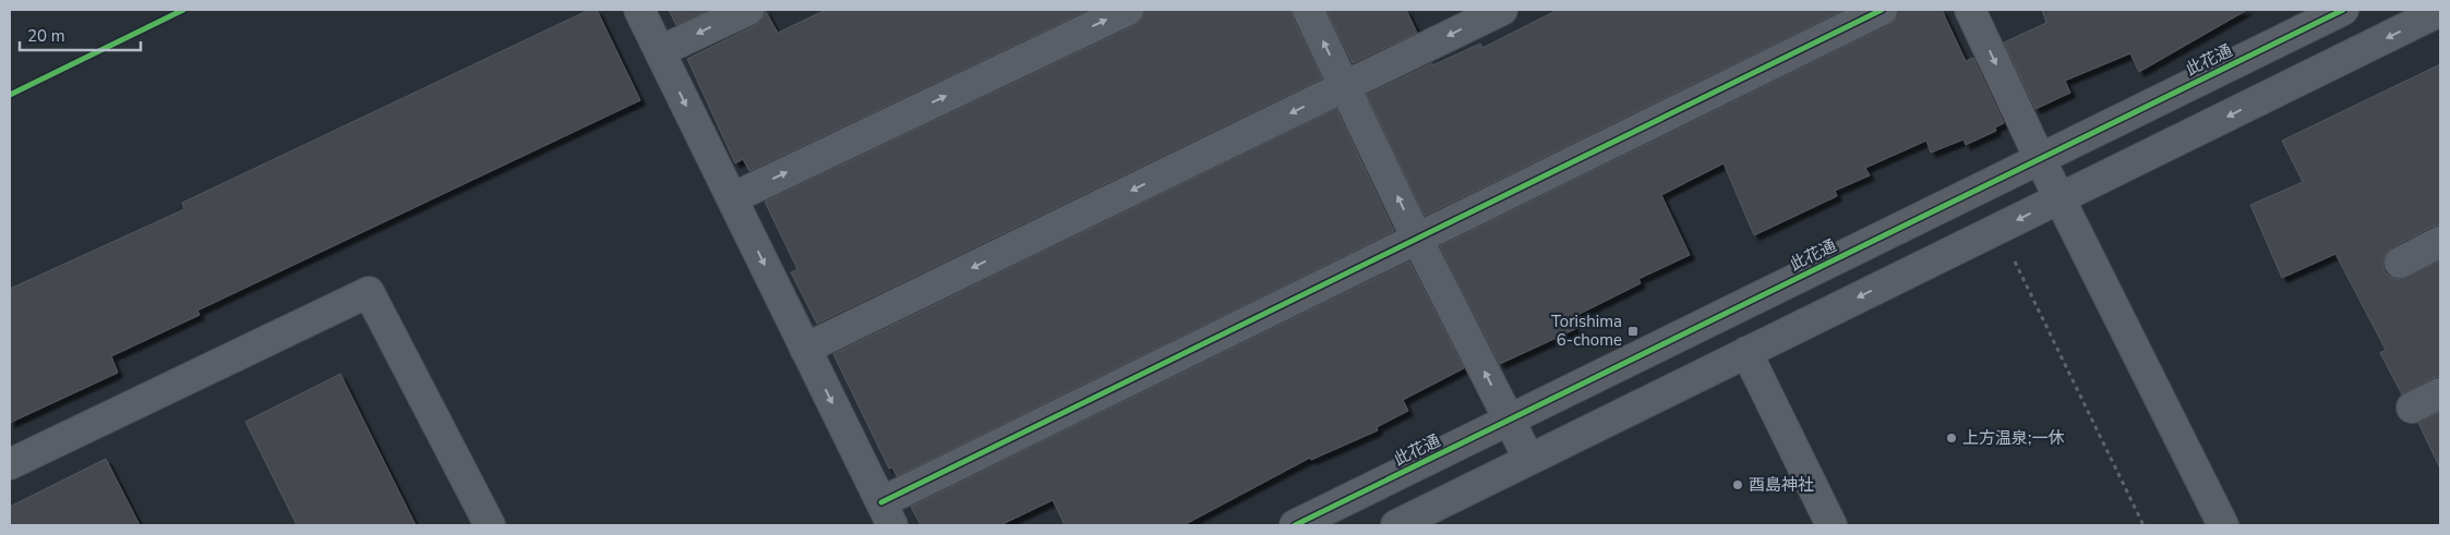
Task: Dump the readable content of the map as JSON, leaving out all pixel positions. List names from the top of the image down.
{
  "streets": {
    "street": ["此花通"]
  },
  "places": {
    "transit": ["Torishima 6-chome"],
    "other": ["上方温泉;一休", "酉島神社"]
  },
  "scale_bar": "20 m"
}
